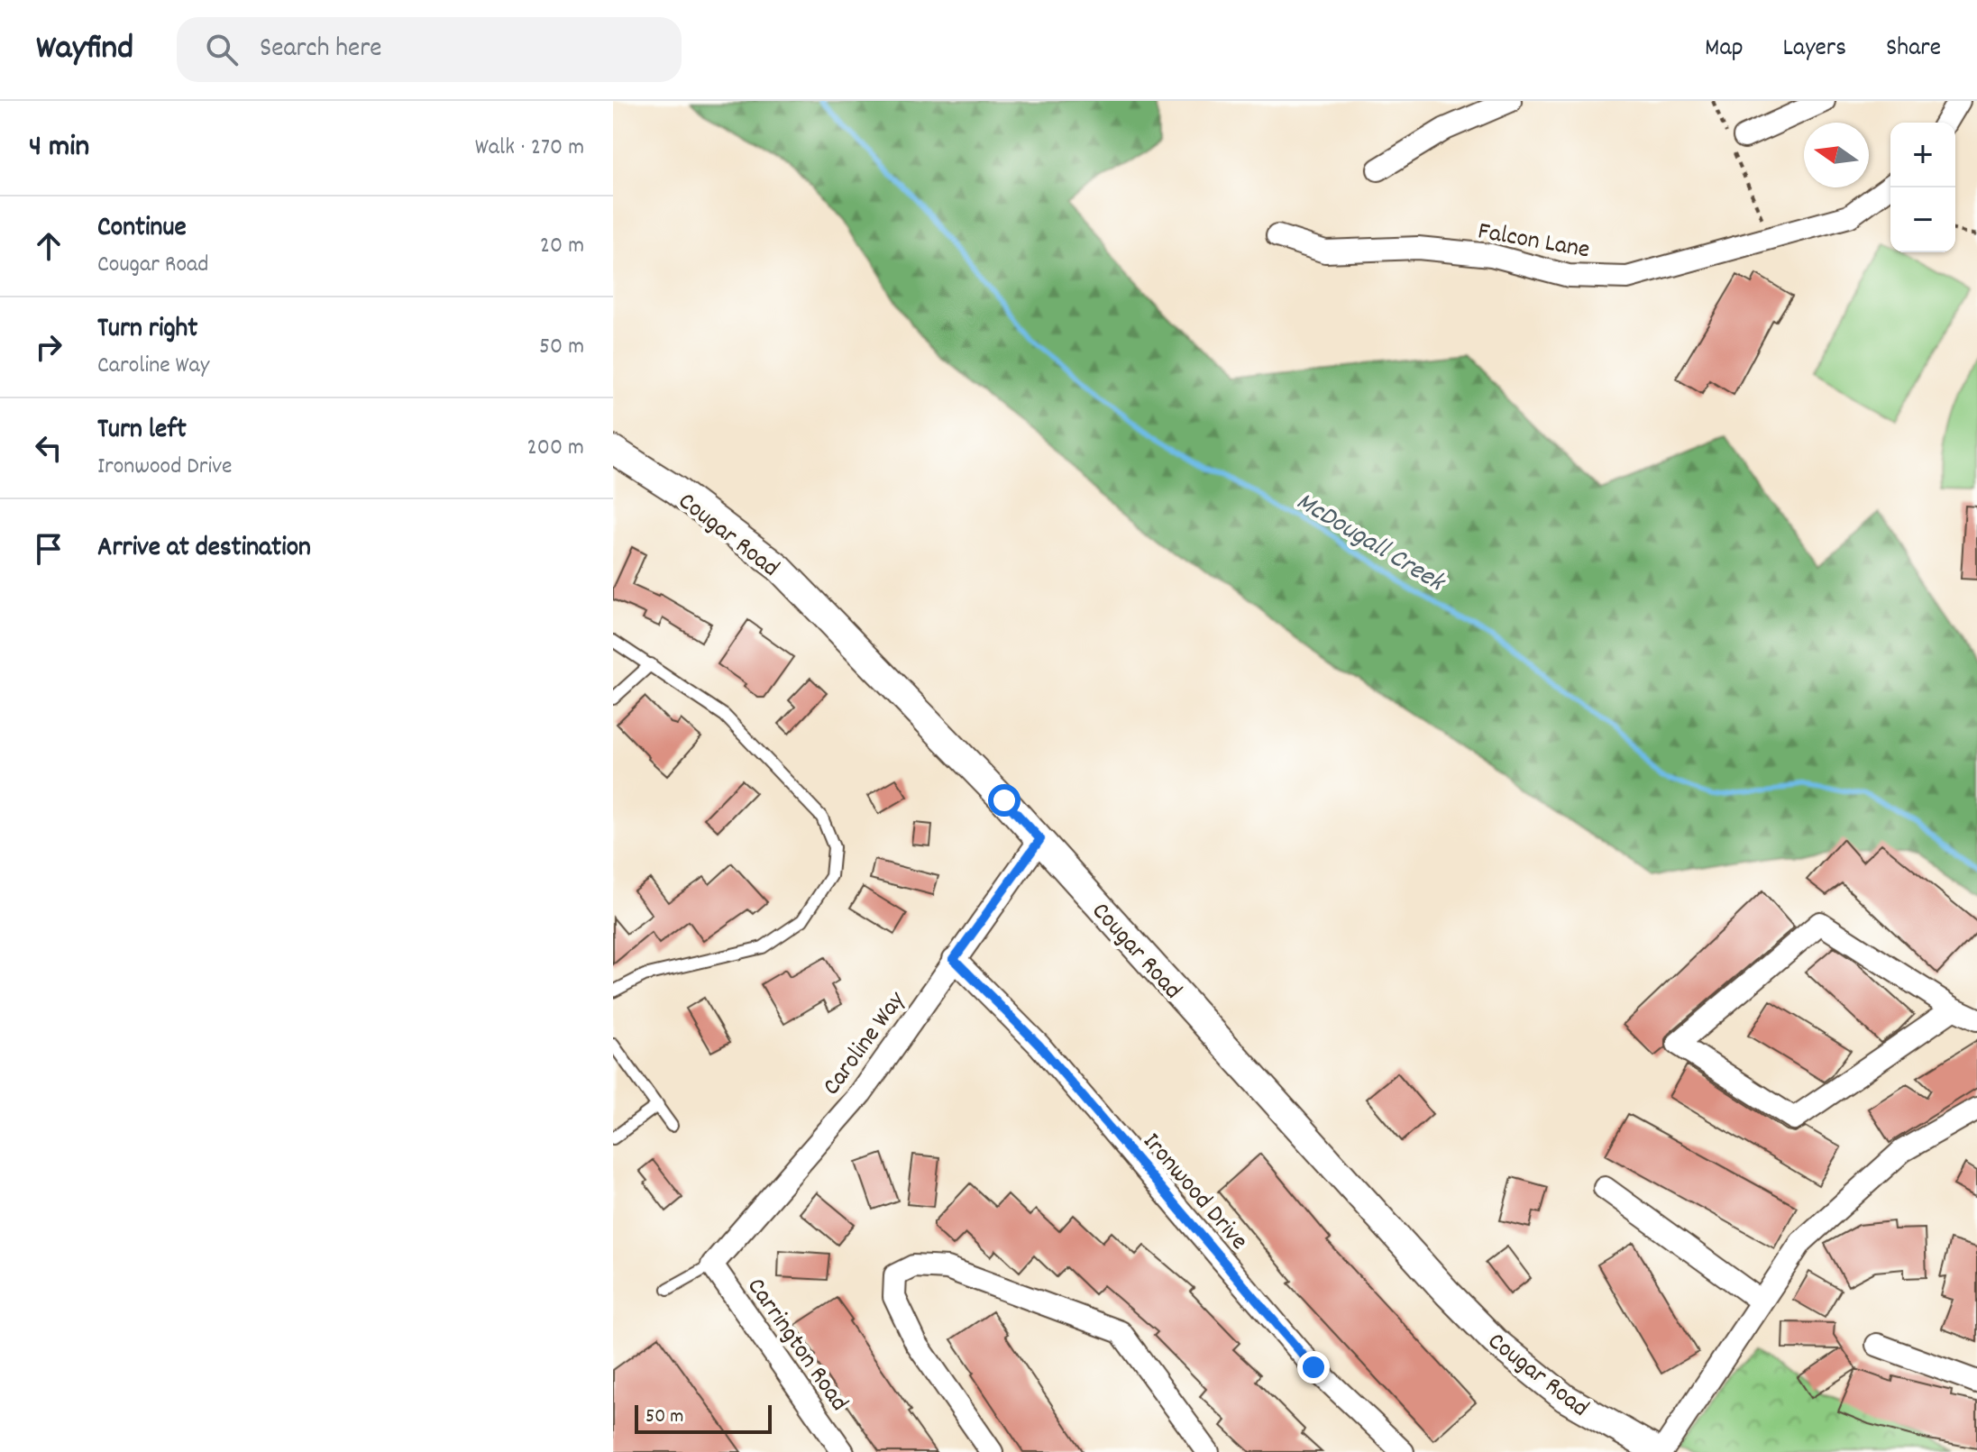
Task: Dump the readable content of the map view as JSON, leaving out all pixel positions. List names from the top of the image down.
{
  "streets": {
    "street": [
      "Falcon Lane",
      "Cougar Road",
      "Caroline Way",
      "Ironwood Drive",
      "Carrington Road"
    ]
  },
  "crossings": [
    ["Cougar Road", "Caroline Way"],
    ["Caroline Way", "Ironwood Drive"],
    ["Caroline Way", "Carrington Road"]
  ],
  "water": ["McDougall Creek"],
  "scale_bar": "50 m",
  "north": "left",
  "page": {
    "header": "Wayfind",
    "search": "Search here",
    "nav": ["Map", "Layers", "Share"],
    "heading": ["4 min", "Walk · 270 m"],
    "map_buttons": ["+", "−"],
    "list": [
      ["Continue", "Cougar Road", "20 m"],
      ["Turn right", "Caroline Way", "50 m"],
      ["Turn left", "Ironwood Drive", "200 m"],
      "Arrive at destination"
    ],
    "scale": "50 m"
  }
}
